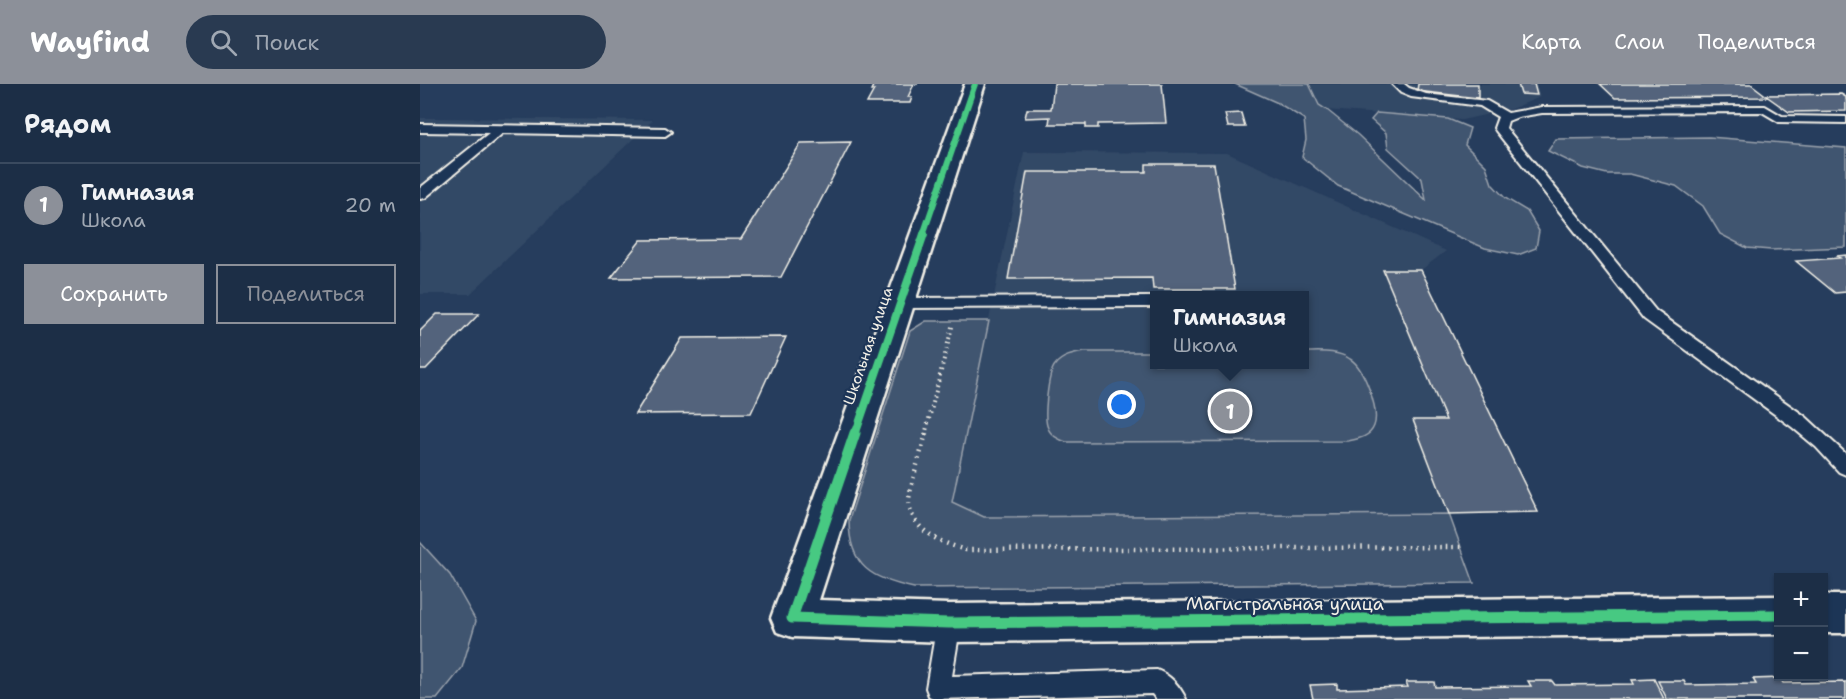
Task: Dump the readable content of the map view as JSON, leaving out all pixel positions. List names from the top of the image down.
{
  "streets": {
    "street": ["Школьная улица", "Магистральная улица"]
  },
  "crossings": [
    ["Школьная улица", "Магистральная улица"]
  ],
  "page": {
    "header": "Wayfind",
    "search": "Поиск",
    "nav": ["Карта", "Слои", "Поделиться"],
    "heading": "Рядом",
    "list": [
      {
        "mark": "1",
        "name": "Гимназия",
        "note": "Школа",
        "value": "20 m"
      }
    ],
    "buttons": ["Сохранить", "Поделиться"],
    "popup": ["Гимназия", "Школа"],
    "pins": "1",
    "map_buttons": ["+", "−"]
  }
}
